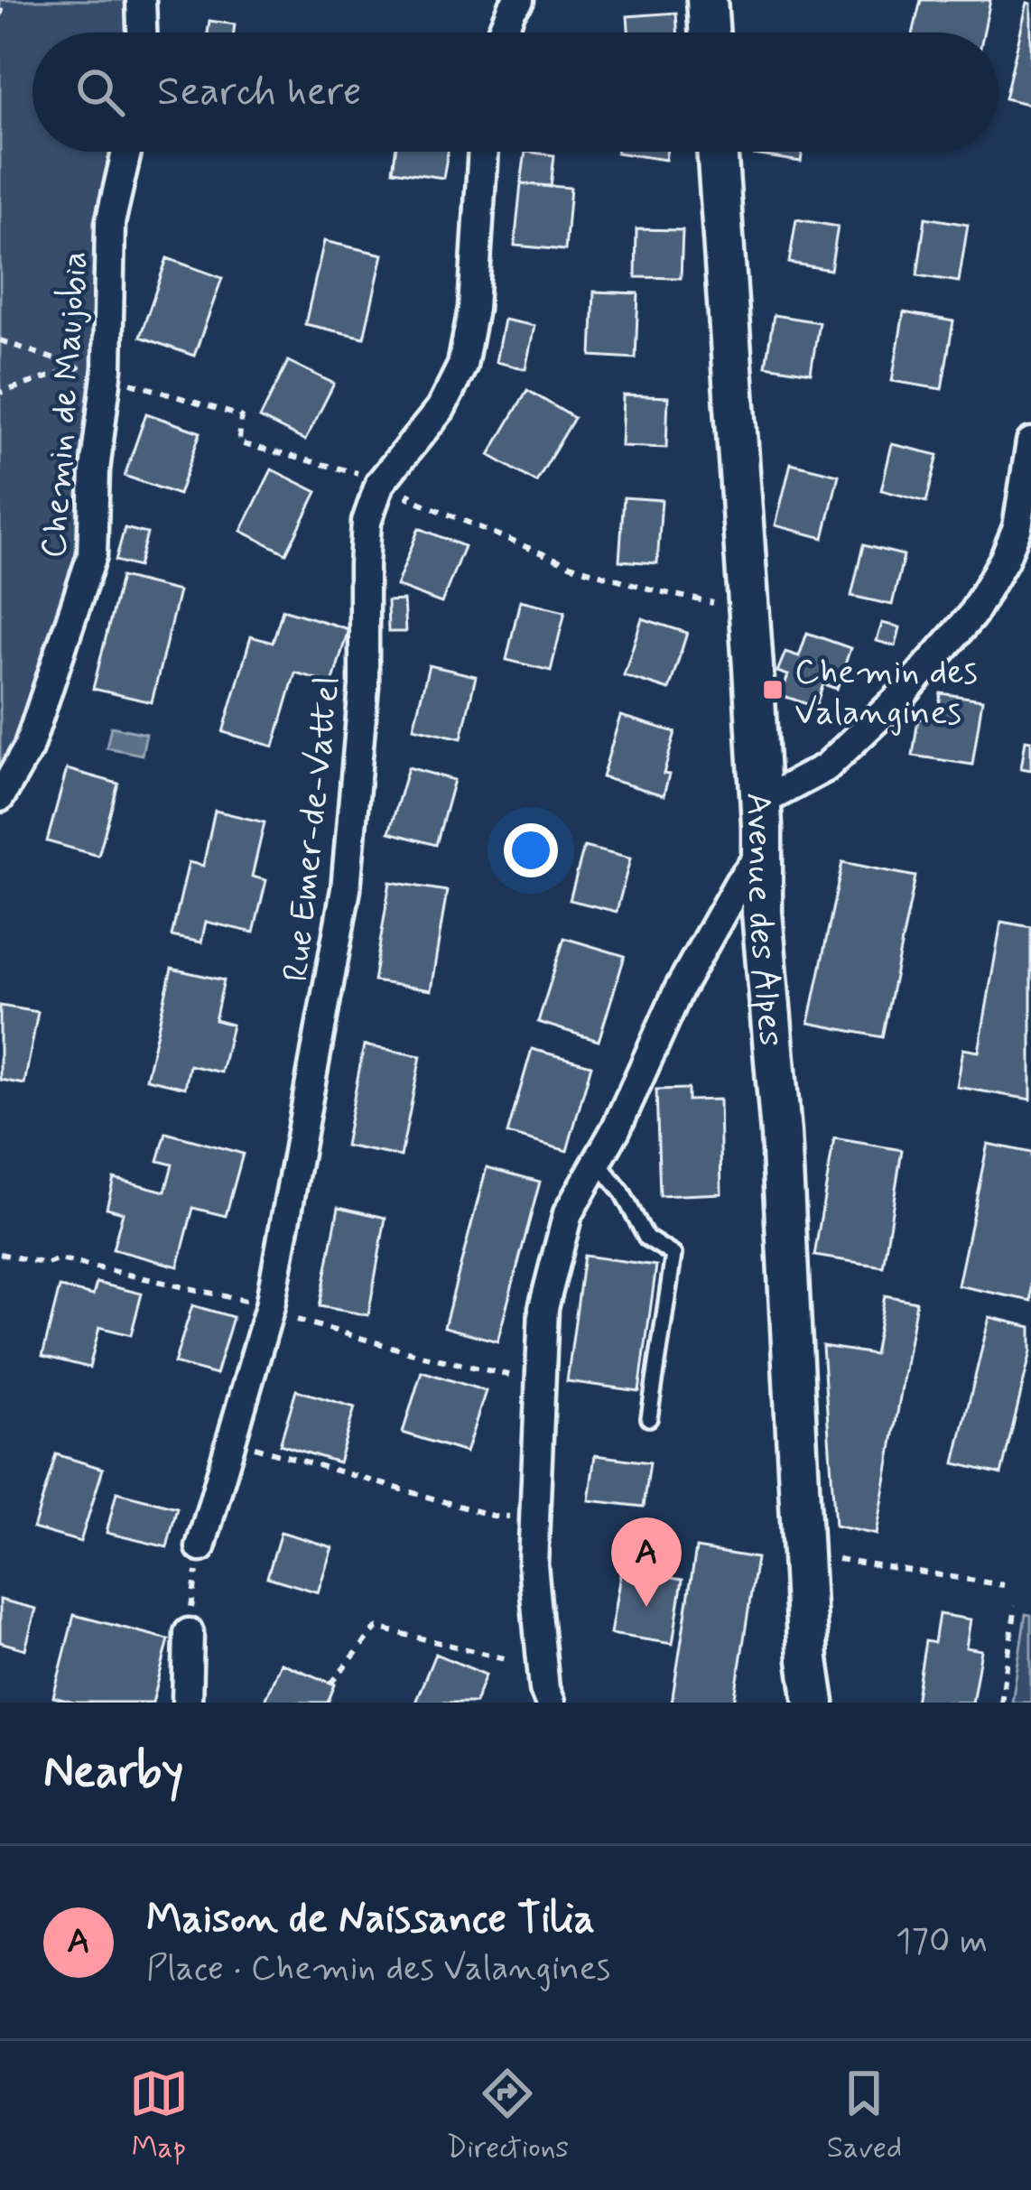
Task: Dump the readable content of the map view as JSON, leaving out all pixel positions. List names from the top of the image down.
{
  "streets": {
    "main road": ["Avenue des Alpes"],
    "street": ["Chemin de Maujobia", "Rue Emer-de-Vattel"]
  },
  "places": {
    "transit": ["Chemin des Valangines"]
  },
  "page": {
    "search": "Search here",
    "pins": "A",
    "heading": "Nearby",
    "list": [
      {
        "mark": "A",
        "name": "Maison de Naissance Tilia",
        "note": "Place · Chemin des Valangines",
        "value": "170 m"
      }
    ],
    "nav": ["Map", "Directions", "Saved"]
  }
}
